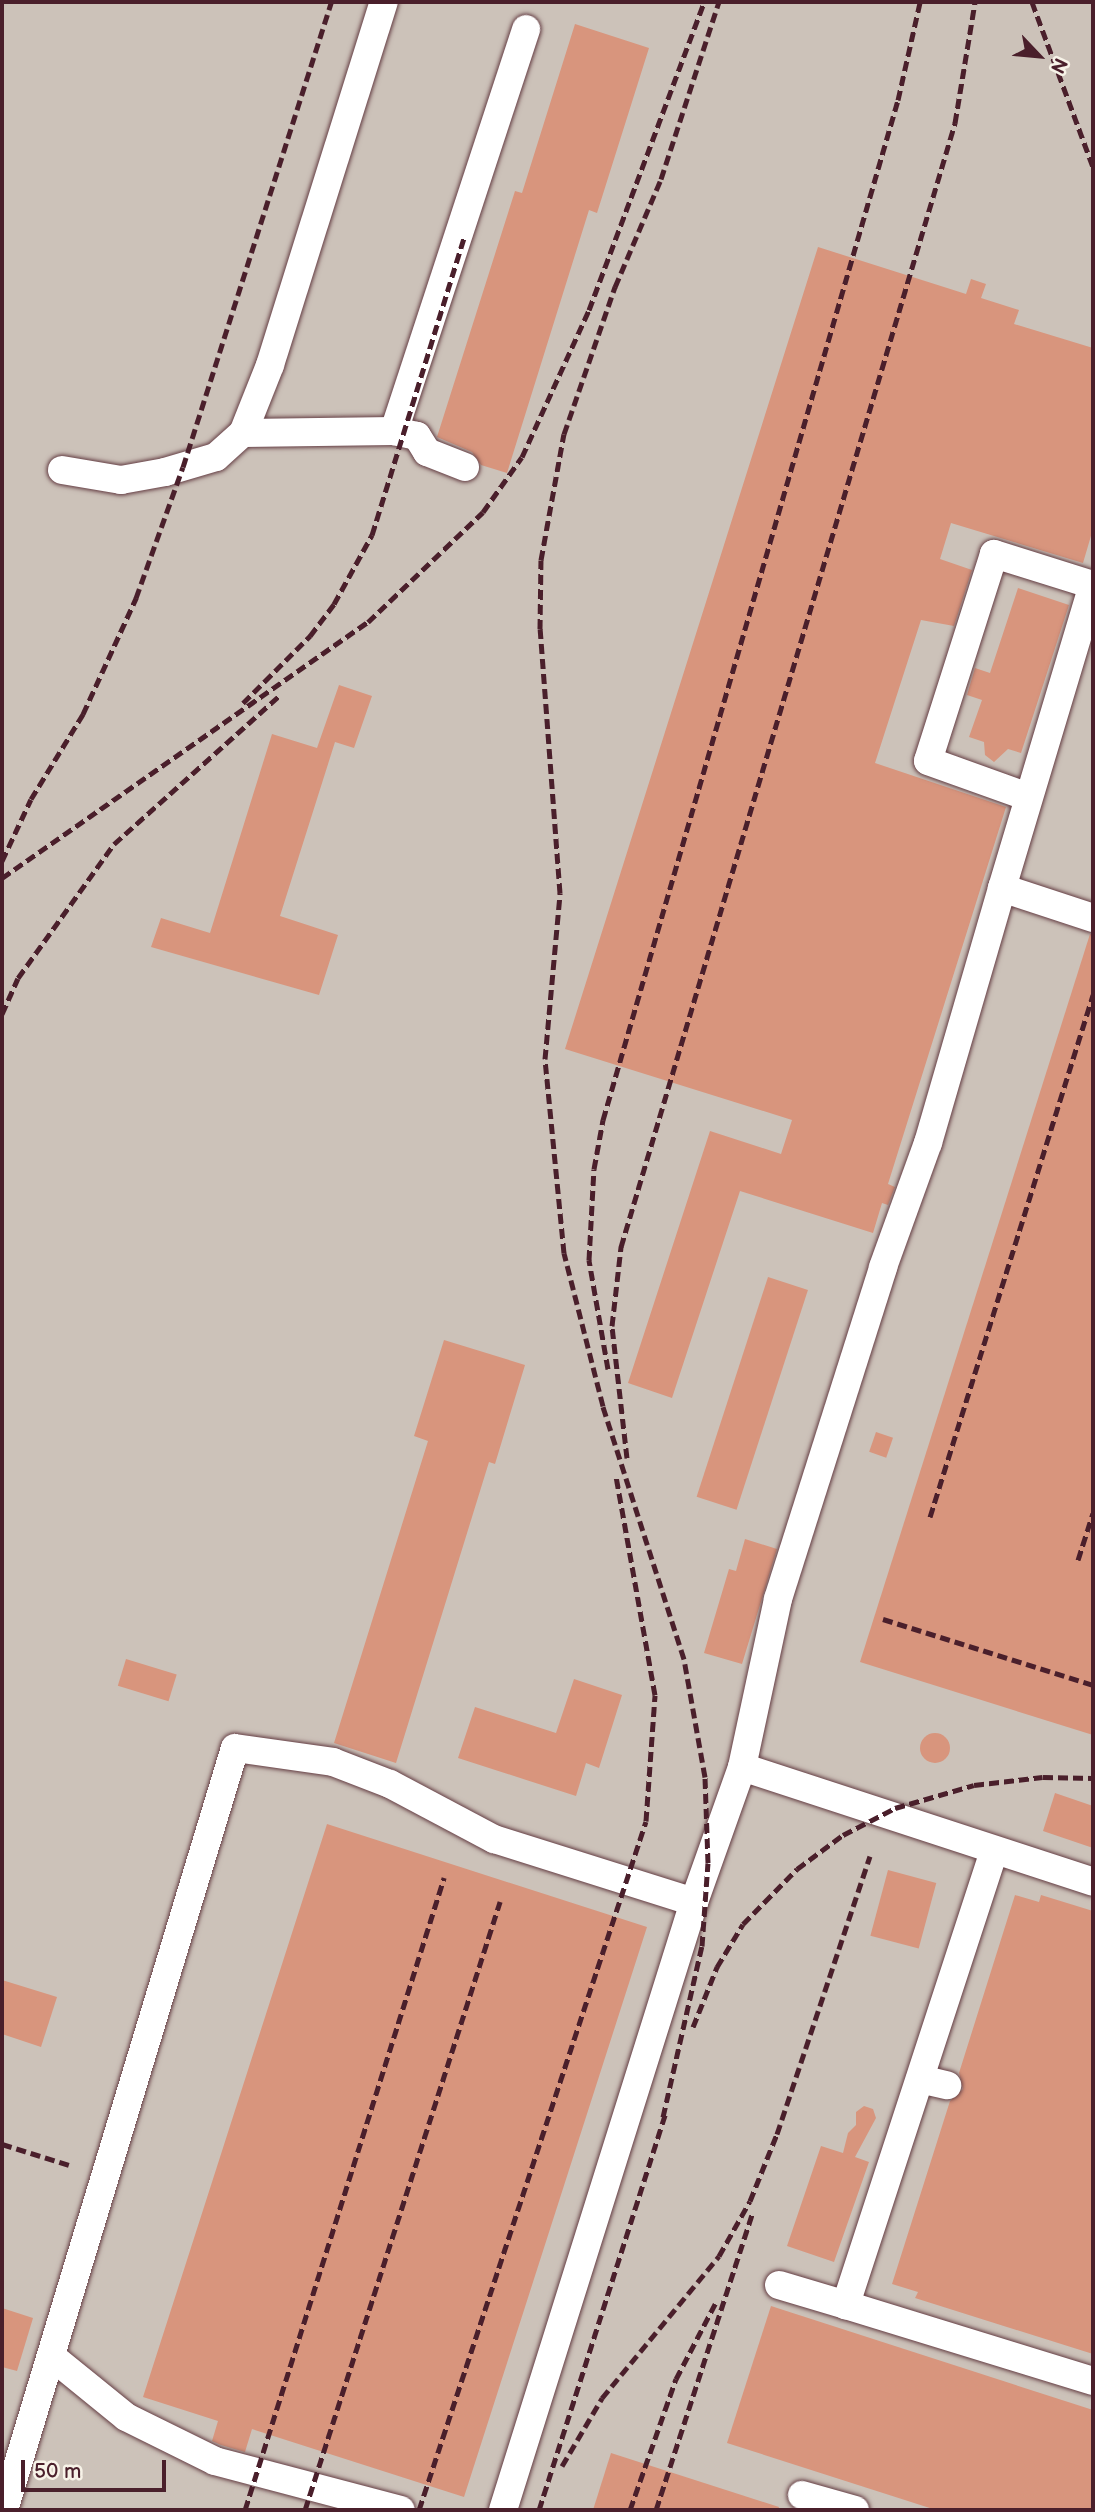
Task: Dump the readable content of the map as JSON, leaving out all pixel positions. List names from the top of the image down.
{
  "scale_bar": "50 m",
  "north": "bottom right"
}
